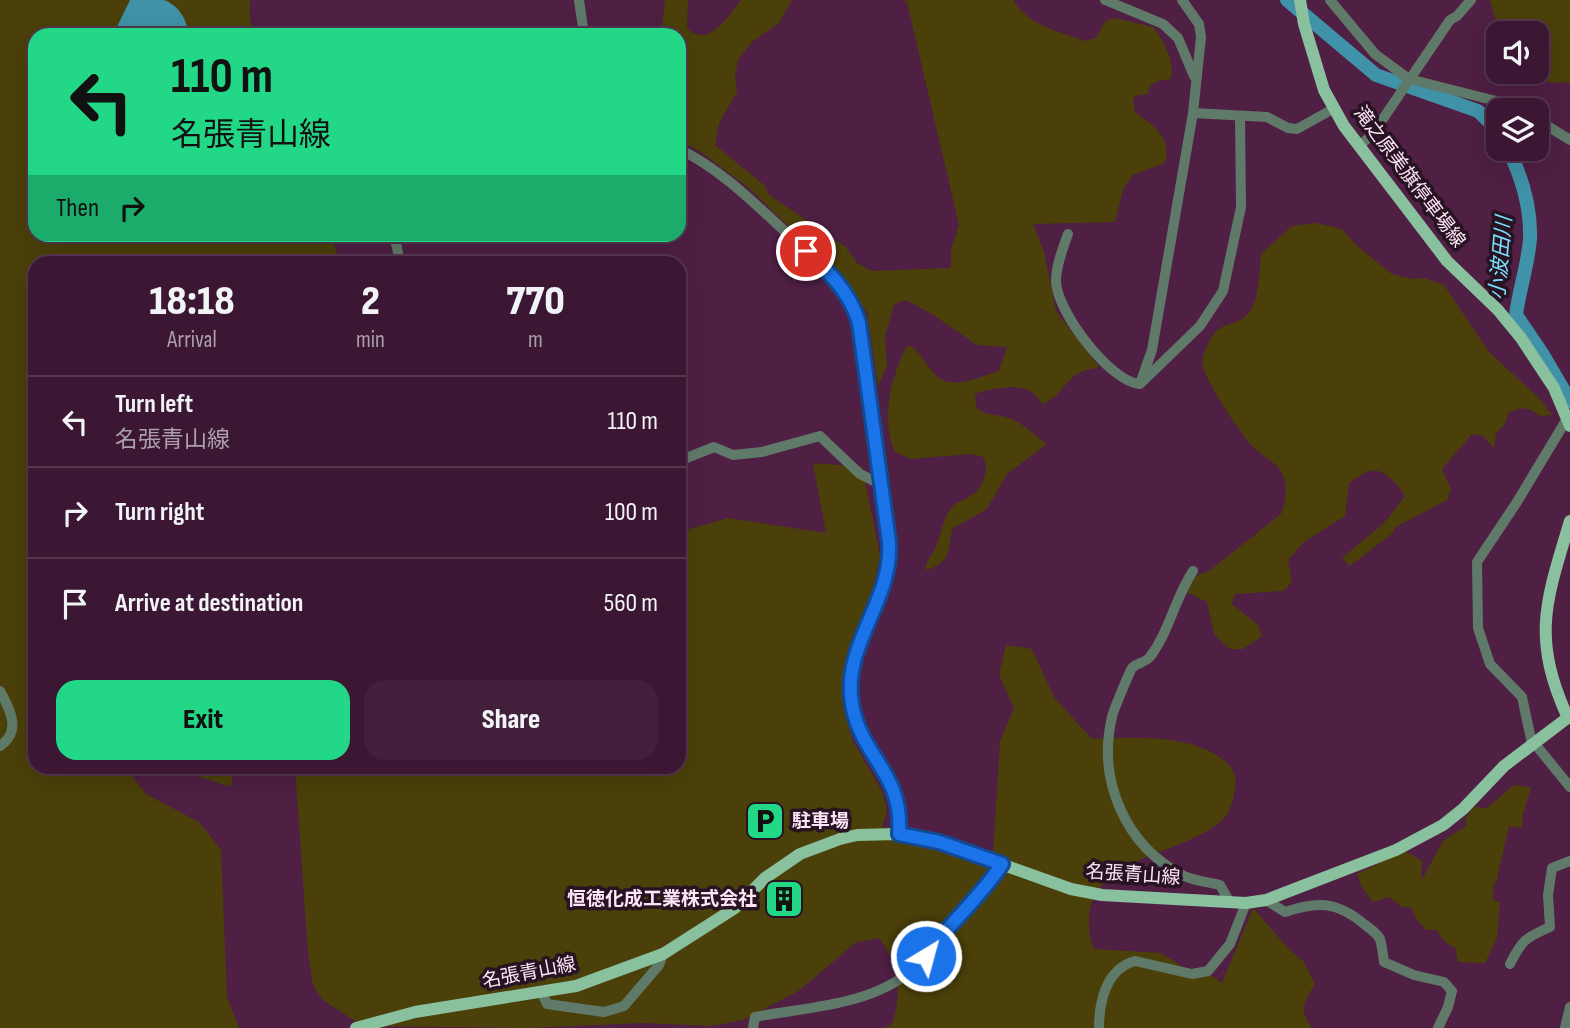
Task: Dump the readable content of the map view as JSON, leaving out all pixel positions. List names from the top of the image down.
{
  "streets": {
    "main road": ["滝之原美旗停車場線", "名張青山線"]
  },
  "water": ["小波田川"],
  "places": {
    "parking": ["駐車場"],
    "building": ["恒徳化成工業株式会社"]
  },
  "page": {
    "turn": ["110 m", "名張青山線"],
    "then": "Then",
    "eta": [
      "18:18",
      "Arrival",
      "2",
      "min",
      "770",
      "m"
    ],
    "list": [
      {
        "name": "Turn left",
        "note": "名張青山線",
        "value": "110 m"
      },
      {
        "name": "Turn right",
        "value": "100 m"
      },
      {
        "name": "Arrive at destination",
        "value": "560 m"
      }
    ],
    "buttons": ["Exit", "Share"]
  }
}
